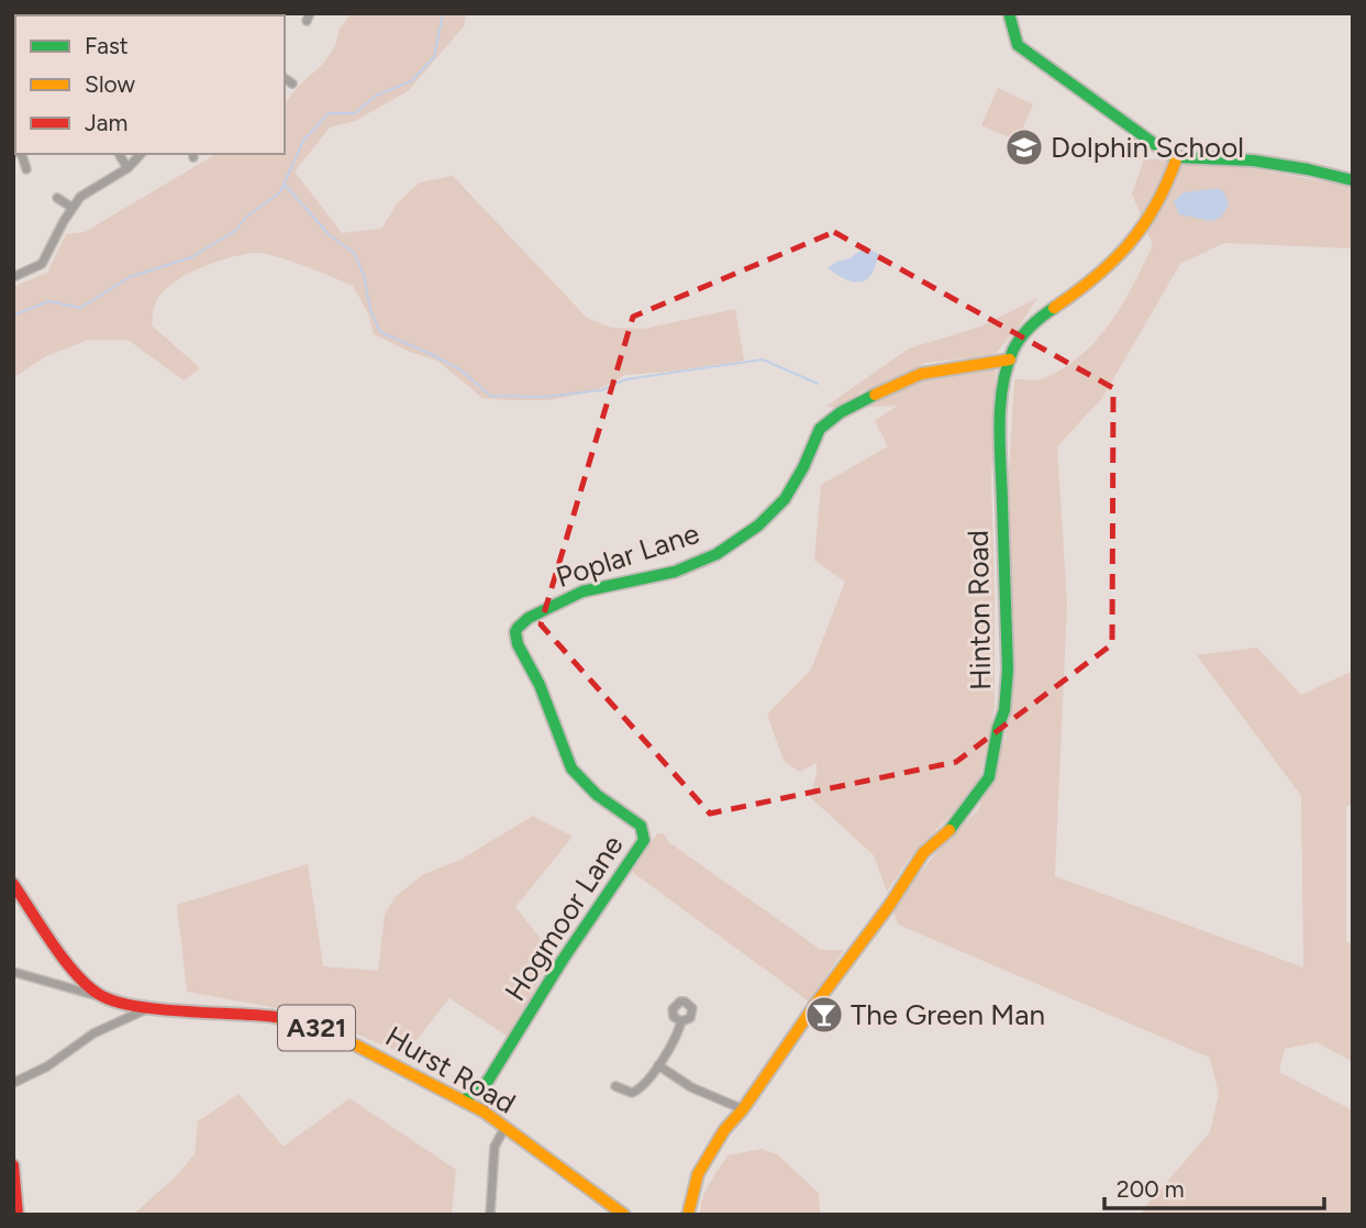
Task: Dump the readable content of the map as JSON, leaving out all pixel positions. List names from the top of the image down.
{
  "streets": {
    "street": [
      "Poplar Lane",
      "Hinton Road",
      "Hogmoor Lane",
      "A321",
      "Hurst Road"
    ]
  },
  "crossings": [
    ["Poplar Lane", "Hinton Road"],
    ["Poplar Lane", "Hogmoor Lane"],
    ["Hogmoor Lane", "Hurst Road"]
  ],
  "places": {
    "school or university": ["Dolphin School"],
    "bar": ["The Green Man"]
  },
  "legend": ["Fast", "Slow", "Jam"],
  "scale_bar": "200 m"
}
